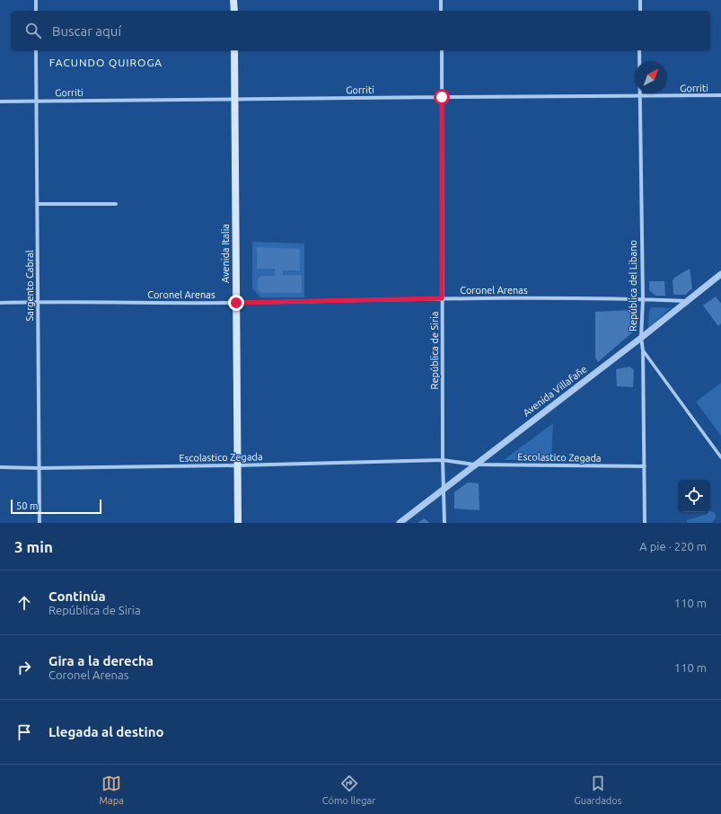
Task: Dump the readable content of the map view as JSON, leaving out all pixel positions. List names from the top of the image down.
{
  "streets": {
    "main road": ["Avenida Italia"],
    "street": [
      "Gorriti",
      "Sargento Cabral",
      "República del Libano",
      "Coronel Arenas",
      "República de Siria",
      "Avenida Villafañe",
      "Escolastico Zegada"
    ]
  },
  "crossings": [
    ["Gorriti", "Avenida Italia"],
    ["Gorriti", "Sargento Cabral"],
    ["Gorriti", "República del Libano"],
    ["Gorriti", "República de Siria"],
    ["Avenida Italia", "Coronel Arenas"],
    ["Avenida Italia", "Escolastico Zegada"],
    ["Sargento Cabral", "Coronel Arenas"],
    ["Sargento Cabral", "Escolastico Zegada"],
    ["República del Libano", "Coronel Arenas"],
    ["República del Libano", "Avenida Villafañe"],
    ["República del Libano", "Escolastico Zegada"],
    ["Coronel Arenas", "República de Siria"],
    ["Coronel Arenas", "Avenida Villafañe"],
    ["República de Siria", "Avenida Villafañe"],
    ["República de Siria", "Escolastico Zegada"],
    ["Avenida Villafañe", "Escolastico Zegada"]
  ],
  "districts": ["FACUNDO QUIROGA"],
  "scale_bar": "50 m",
  "north": "top right",
  "page": {
    "search": "Buscar aquí",
    "scale": "50 m",
    "heading": ["3 min", "A pie · 220 m"],
    "list": [
      ["Continúa", "República de Siria", "110 m"],
      ["Gira a la derecha", "Coronel Arenas", "110 m"],
      "Llegada al destino"
    ],
    "nav": ["Mapa", "Cómo llegar", "Guardados"]
  }
}
